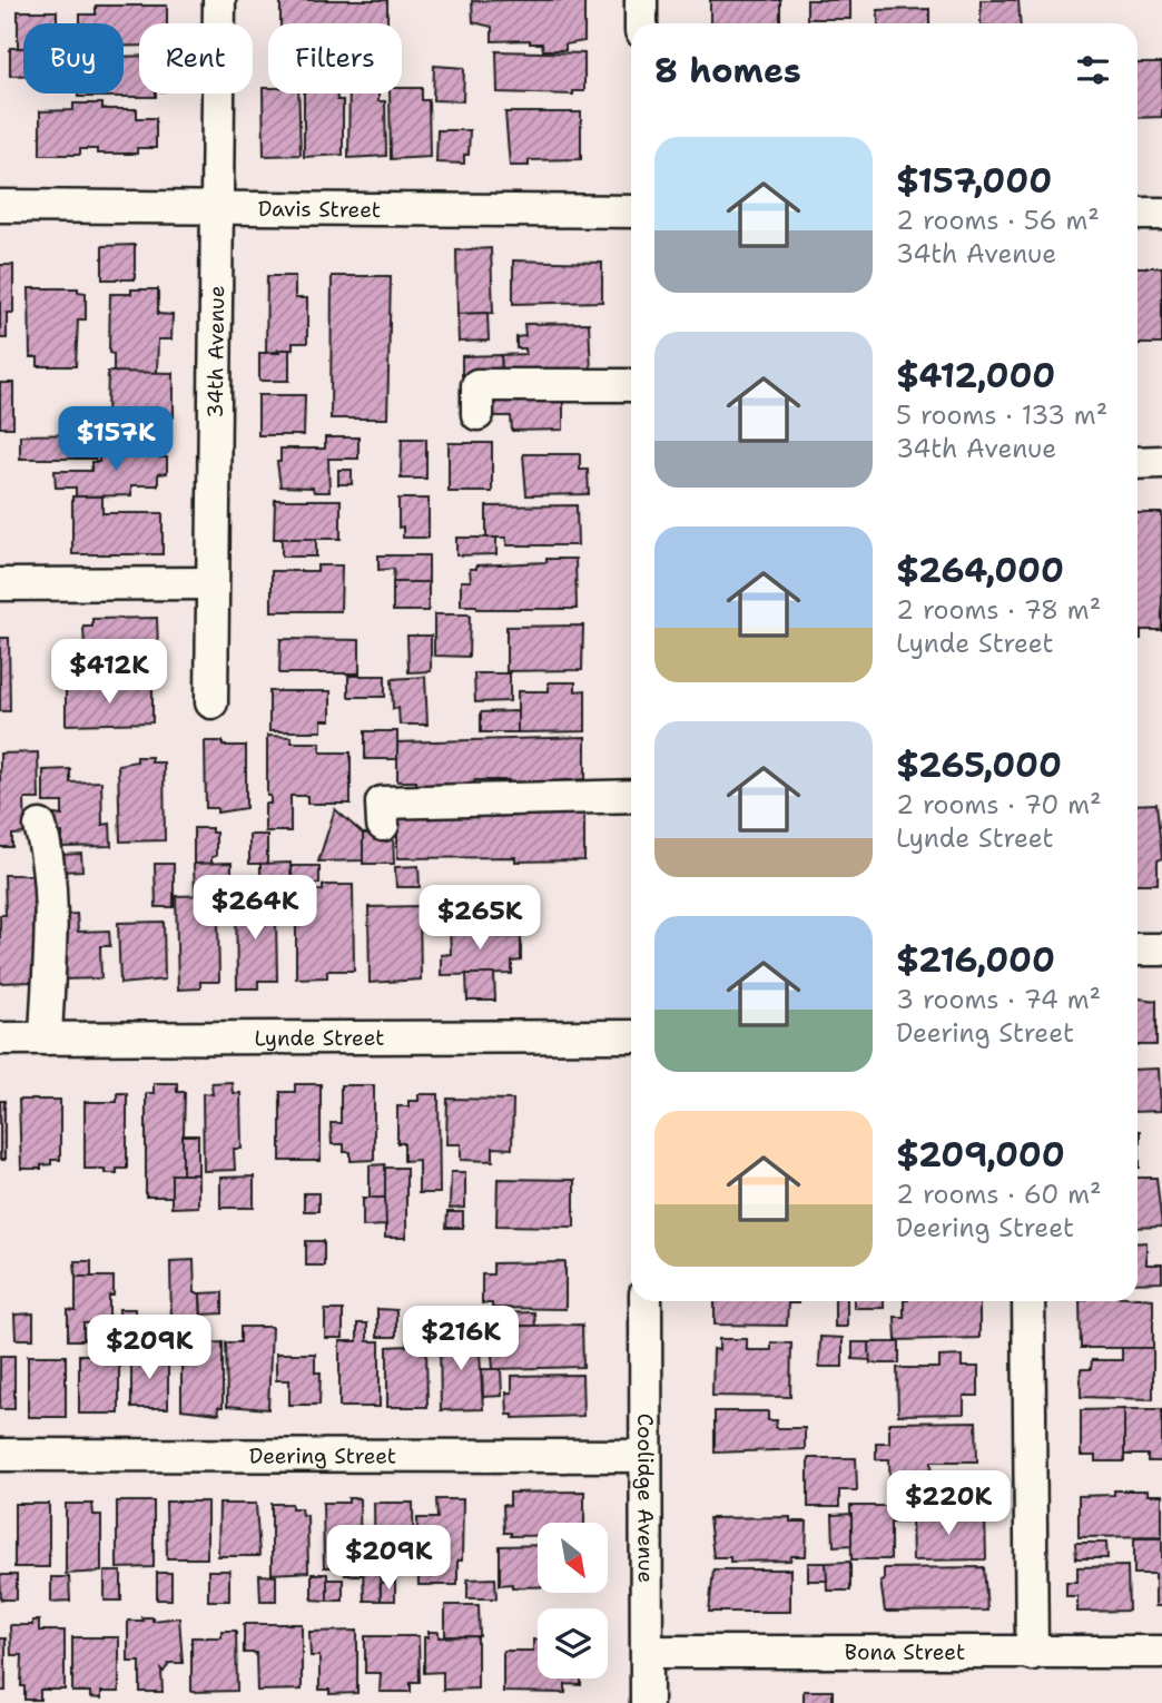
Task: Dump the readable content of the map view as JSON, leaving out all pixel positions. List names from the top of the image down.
{
  "streets": {
    "street": [
      "Davis Street",
      "34th Avenue",
      "Lynde Street",
      "Deering Street",
      "Coolidge Avenue",
      "Bona Street"
    ]
  },
  "crossings": [
    ["Davis Street", "34th Avenue"],
    ["Deering Street", "Coolidge Avenue"],
    ["Coolidge Avenue", "Bona Street"]
  ],
  "north": "bottom right",
  "page": {
    "chip": ["Buy", "Rent", "Filters"],
    "heading": "8 homes",
    "list": [
      {
        "name": "$157,000",
        "note": "2 rooms · 56 m² · 34th Avenue"
      },
      {
        "name": "$412,000",
        "note": "5 rooms · 133 m² · 34th Avenue"
      },
      {
        "name": "$264,000",
        "note": "2 rooms · 78 m² · Lynde Street"
      },
      {
        "name": "$265,000",
        "note": "2 rooms · 70 m² · Lynde Street"
      },
      {
        "name": "$216,000",
        "note": "3 rooms · 74 m² · Deering Street"
      },
      {
        "name": "$209,000",
        "note": "2 rooms · 60 m² · Deering Street"
      }
    ],
    "price": [
      "$157K",
      "$412K",
      "$264K",
      "$265K",
      "$216K",
      "$209K",
      "$220K",
      "$209K"
    ]
  }
}
